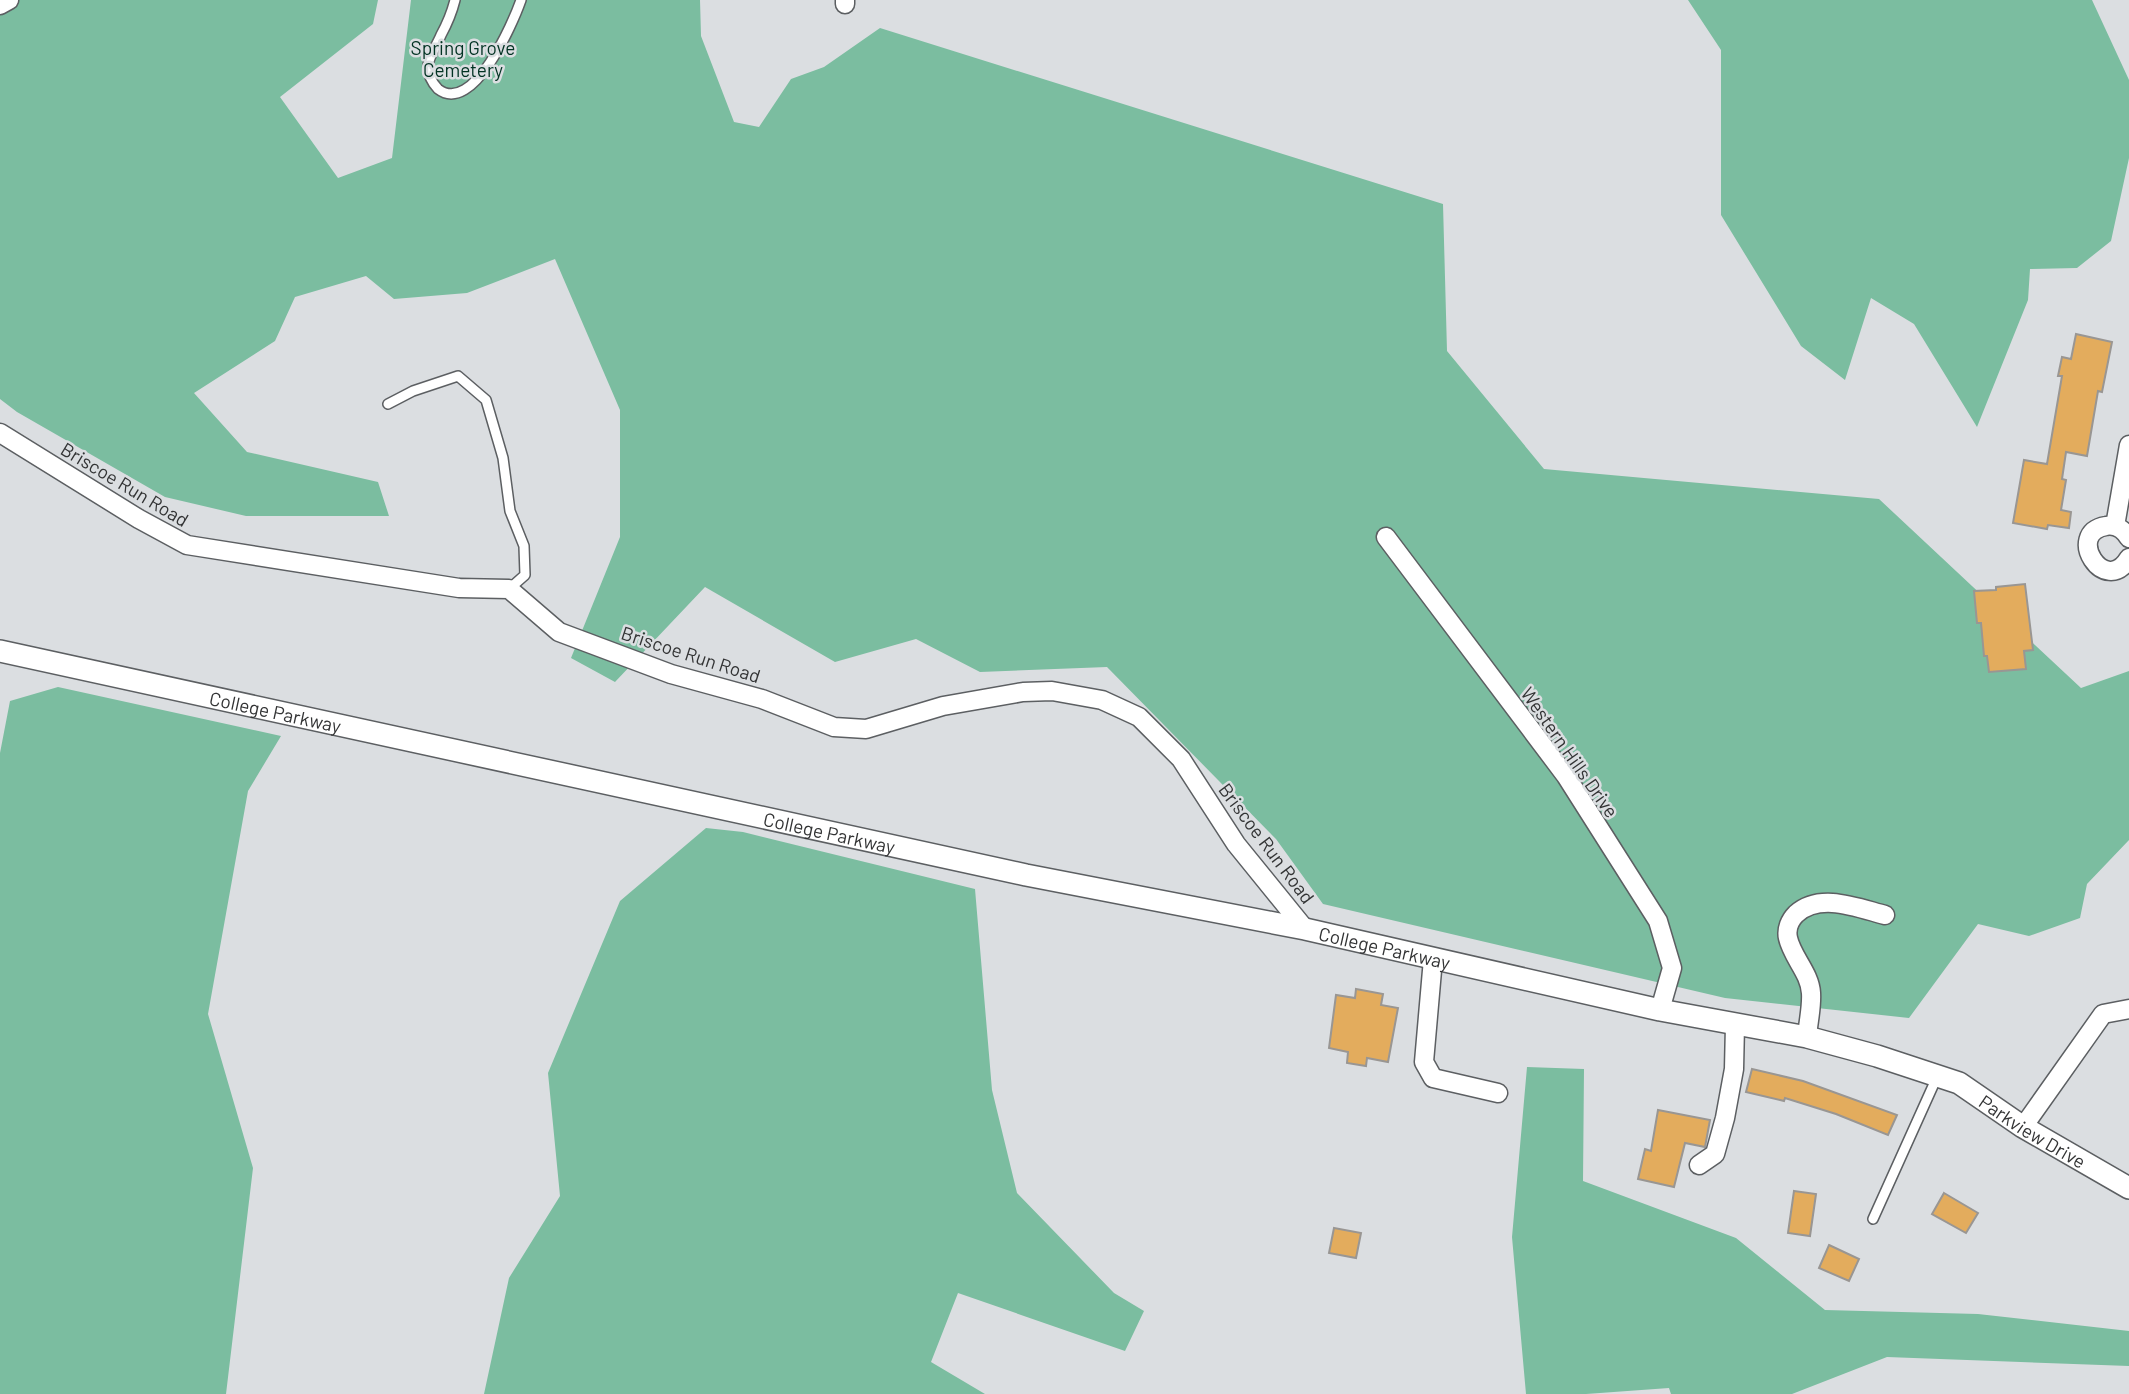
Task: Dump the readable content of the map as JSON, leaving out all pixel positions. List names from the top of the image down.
{
  "streets": {
    "street": [
      "Briscoe Run Road",
      "College Parkway",
      "Western Hills Drive",
      "Parkview Drive"
    ]
  },
  "crossings": [
    ["Briscoe Run Road", "College Parkway"],
    ["College Parkway", "Western Hills Drive"],
    ["College Parkway", "Parkview Drive"],
    ["Western Hills Drive", "Parkview Drive"]
  ],
  "parks": ["Spring Grove Cemetery"]
}
